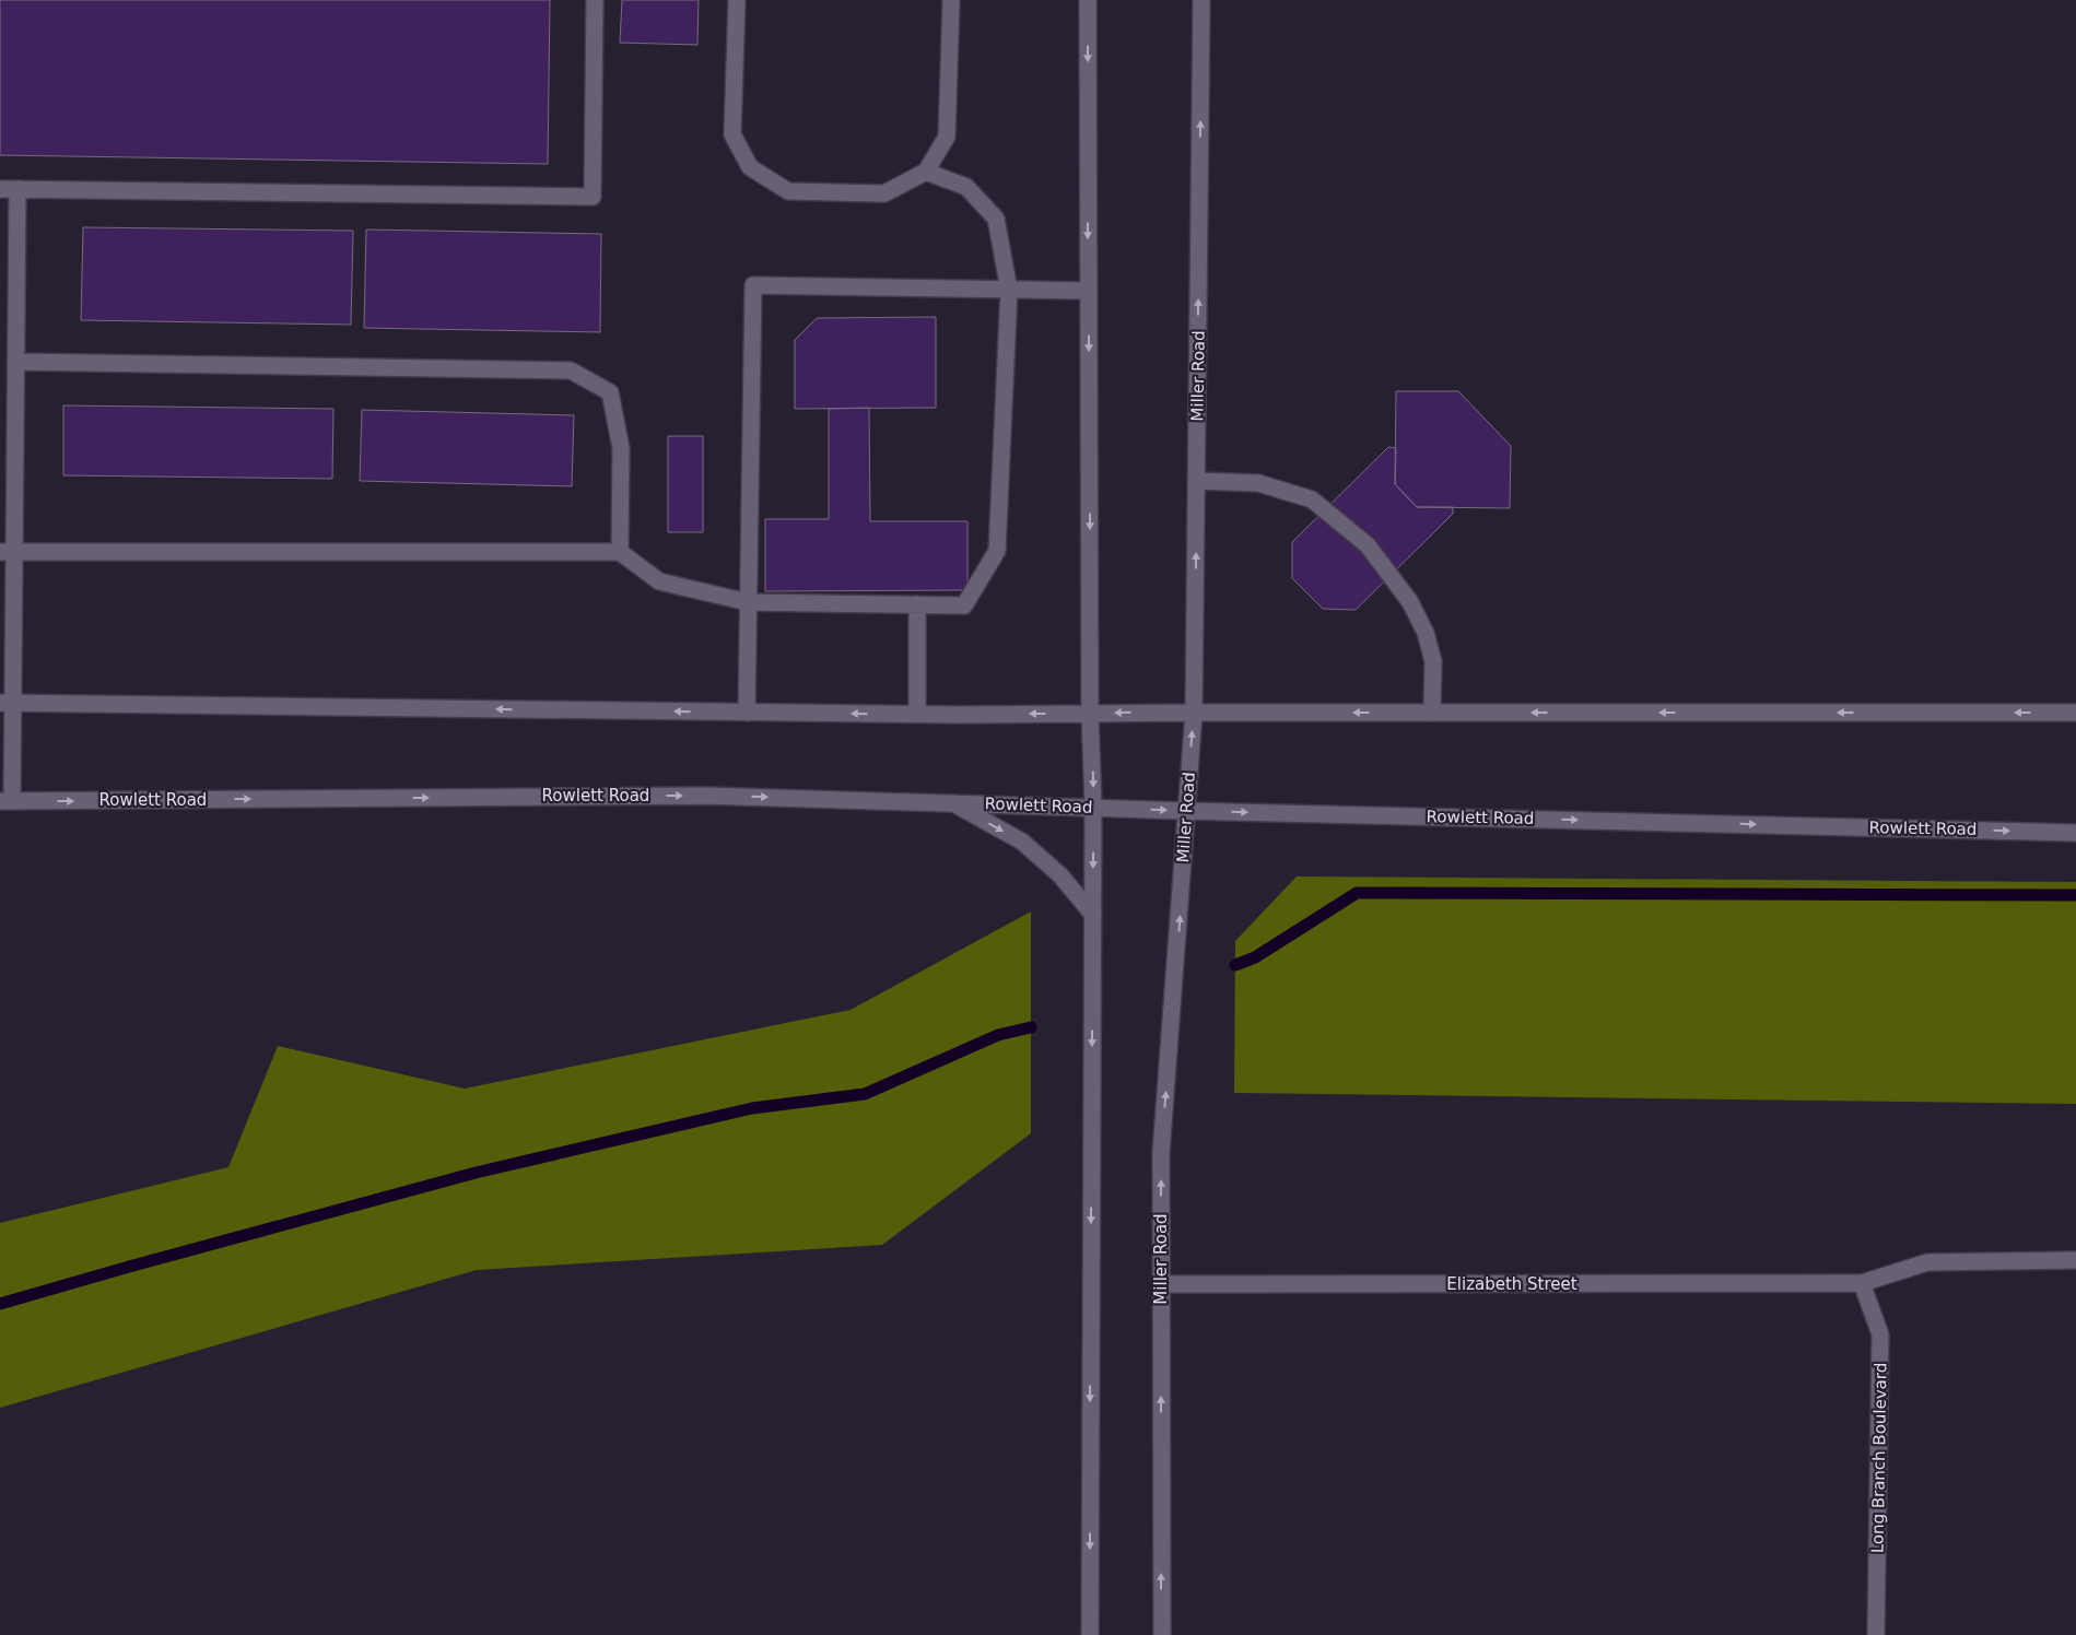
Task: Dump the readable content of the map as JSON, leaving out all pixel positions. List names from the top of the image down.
{
  "streets": {
    "main road": [
      "Miller Road",
      "Rowlett Road",
      "Elizabeth Street",
      "Long Branch Boulevard"
    ]
  },
  "crossings": [
    ["Miller Road", "Rowlett Road"],
    ["Miller Road", "Elizabeth Street"],
    ["Elizabeth Street", "Long Branch Boulevard"]
  ]
}
